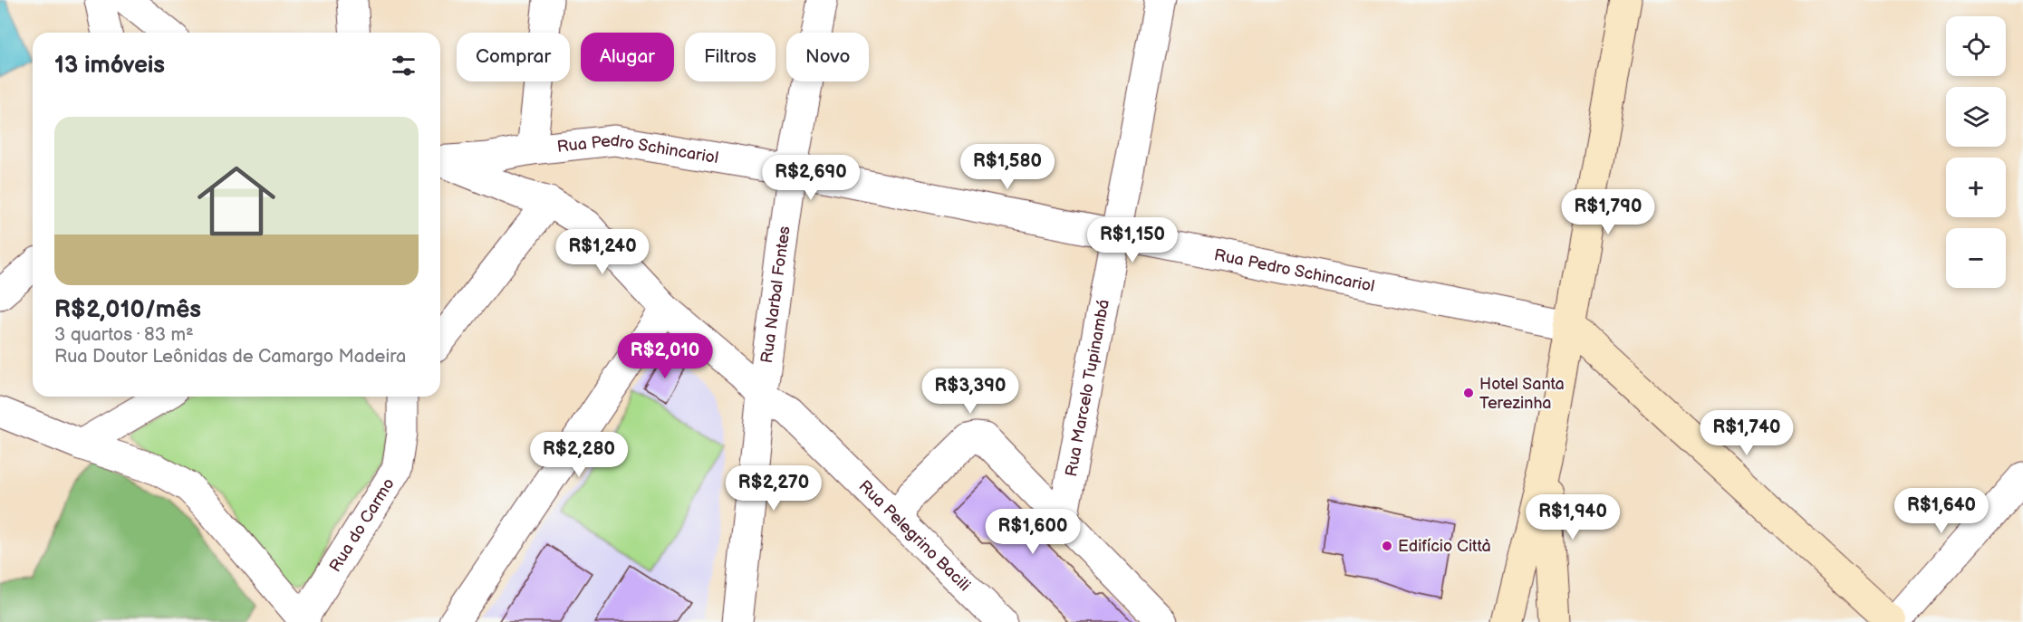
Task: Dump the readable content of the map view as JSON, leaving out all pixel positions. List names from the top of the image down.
{
  "streets": {
    "street": [
      "Rua Pedro Schincariol",
      "Rua Narbal Fontes",
      "Rua Marcelo Tupinambá",
      "Rua do Carmo",
      "Rua Pelegrino Bacili"
    ]
  },
  "crossings": [
    ["Rua Pedro Schincariol", "Rua Narbal Fontes"],
    ["Rua Pedro Schincariol", "Rua Marcelo Tupinambá"],
    ["Rua Narbal Fontes", "Rua Pelegrino Bacili"]
  ],
  "places": ["Hotel Santa Terezinha", "Edifício Città"],
  "page": {
    "map_buttons": ["+", "−"],
    "chip": [
      "Comprar",
      "Alugar",
      "Filtros",
      "Novo"
    ],
    "heading": "13 imóveis",
    "list": [
      {
        "name": "R$2,010/mês",
        "note": "3 quartos · 83 m² · Rua Doutor Leônidas de Camargo Madeira"
      }
    ],
    "price": [
      "R$1,580",
      "R$2,690",
      "R$1,790",
      "R$1,150",
      "R$1,240",
      "R$2,010",
      "R$3,390",
      "R$1,740",
      "R$2,280",
      "R$2,270",
      "R$1,640",
      "R$1,940",
      "R$1,600"
    ]
  }
}
